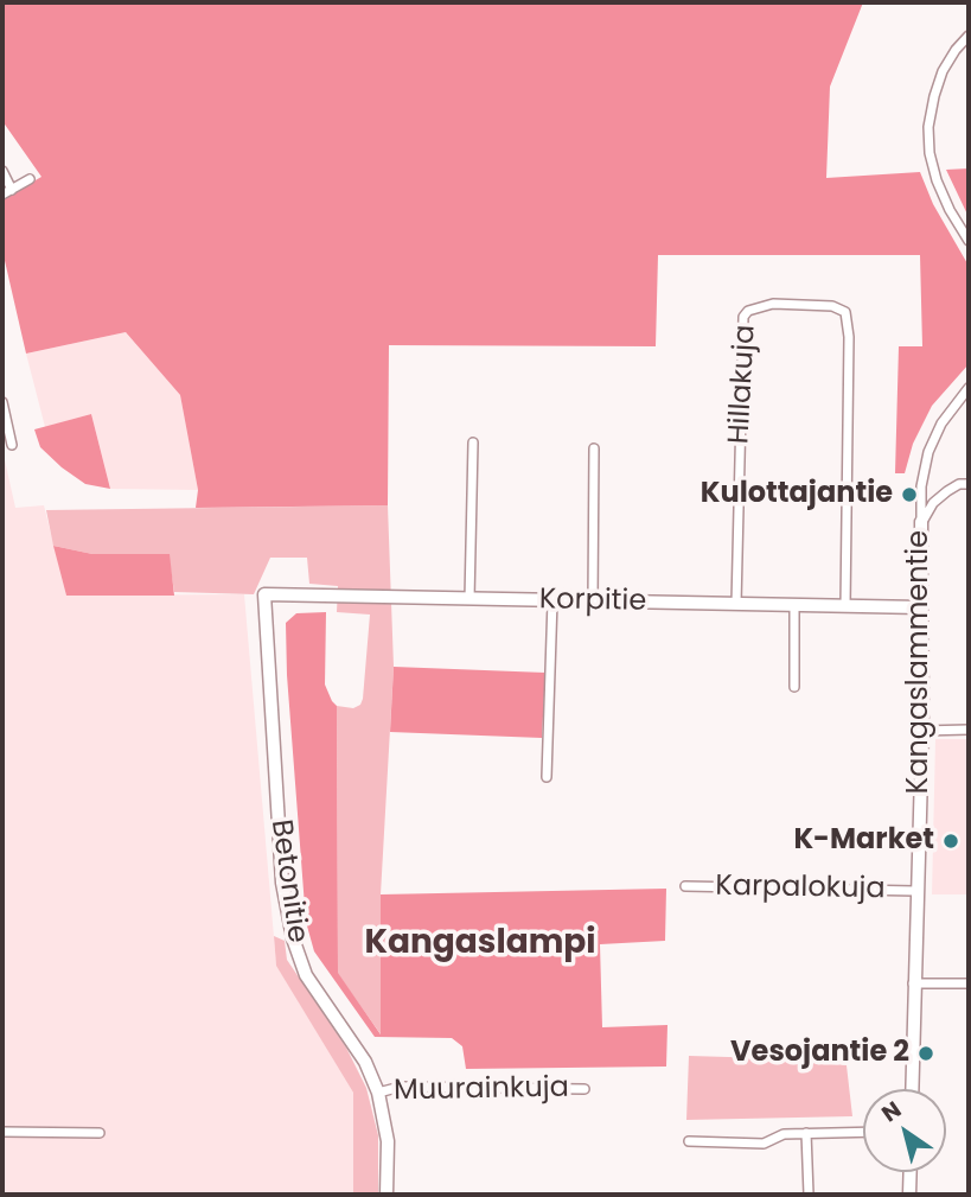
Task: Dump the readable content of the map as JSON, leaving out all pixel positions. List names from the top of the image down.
{
  "streets": {
    "street": [
      "Hillakuja",
      "Korpitie",
      "Kangaslammentie",
      "Betonitie",
      "Karpalokuja",
      "Muurainkuja"
    ]
  },
  "crossings": [
    ["Hillakuja", "Korpitie"],
    ["Korpitie", "Kangaslammentie"],
    ["Korpitie", "Betonitie"],
    ["Kangaslammentie", "Karpalokuja"],
    ["Betonitie", "Muurainkuja"]
  ],
  "districts": ["Kangaslampi"],
  "places": ["Kulottajantie", "K-Market", "Vesojantie 2"],
  "north": "top left"
}
